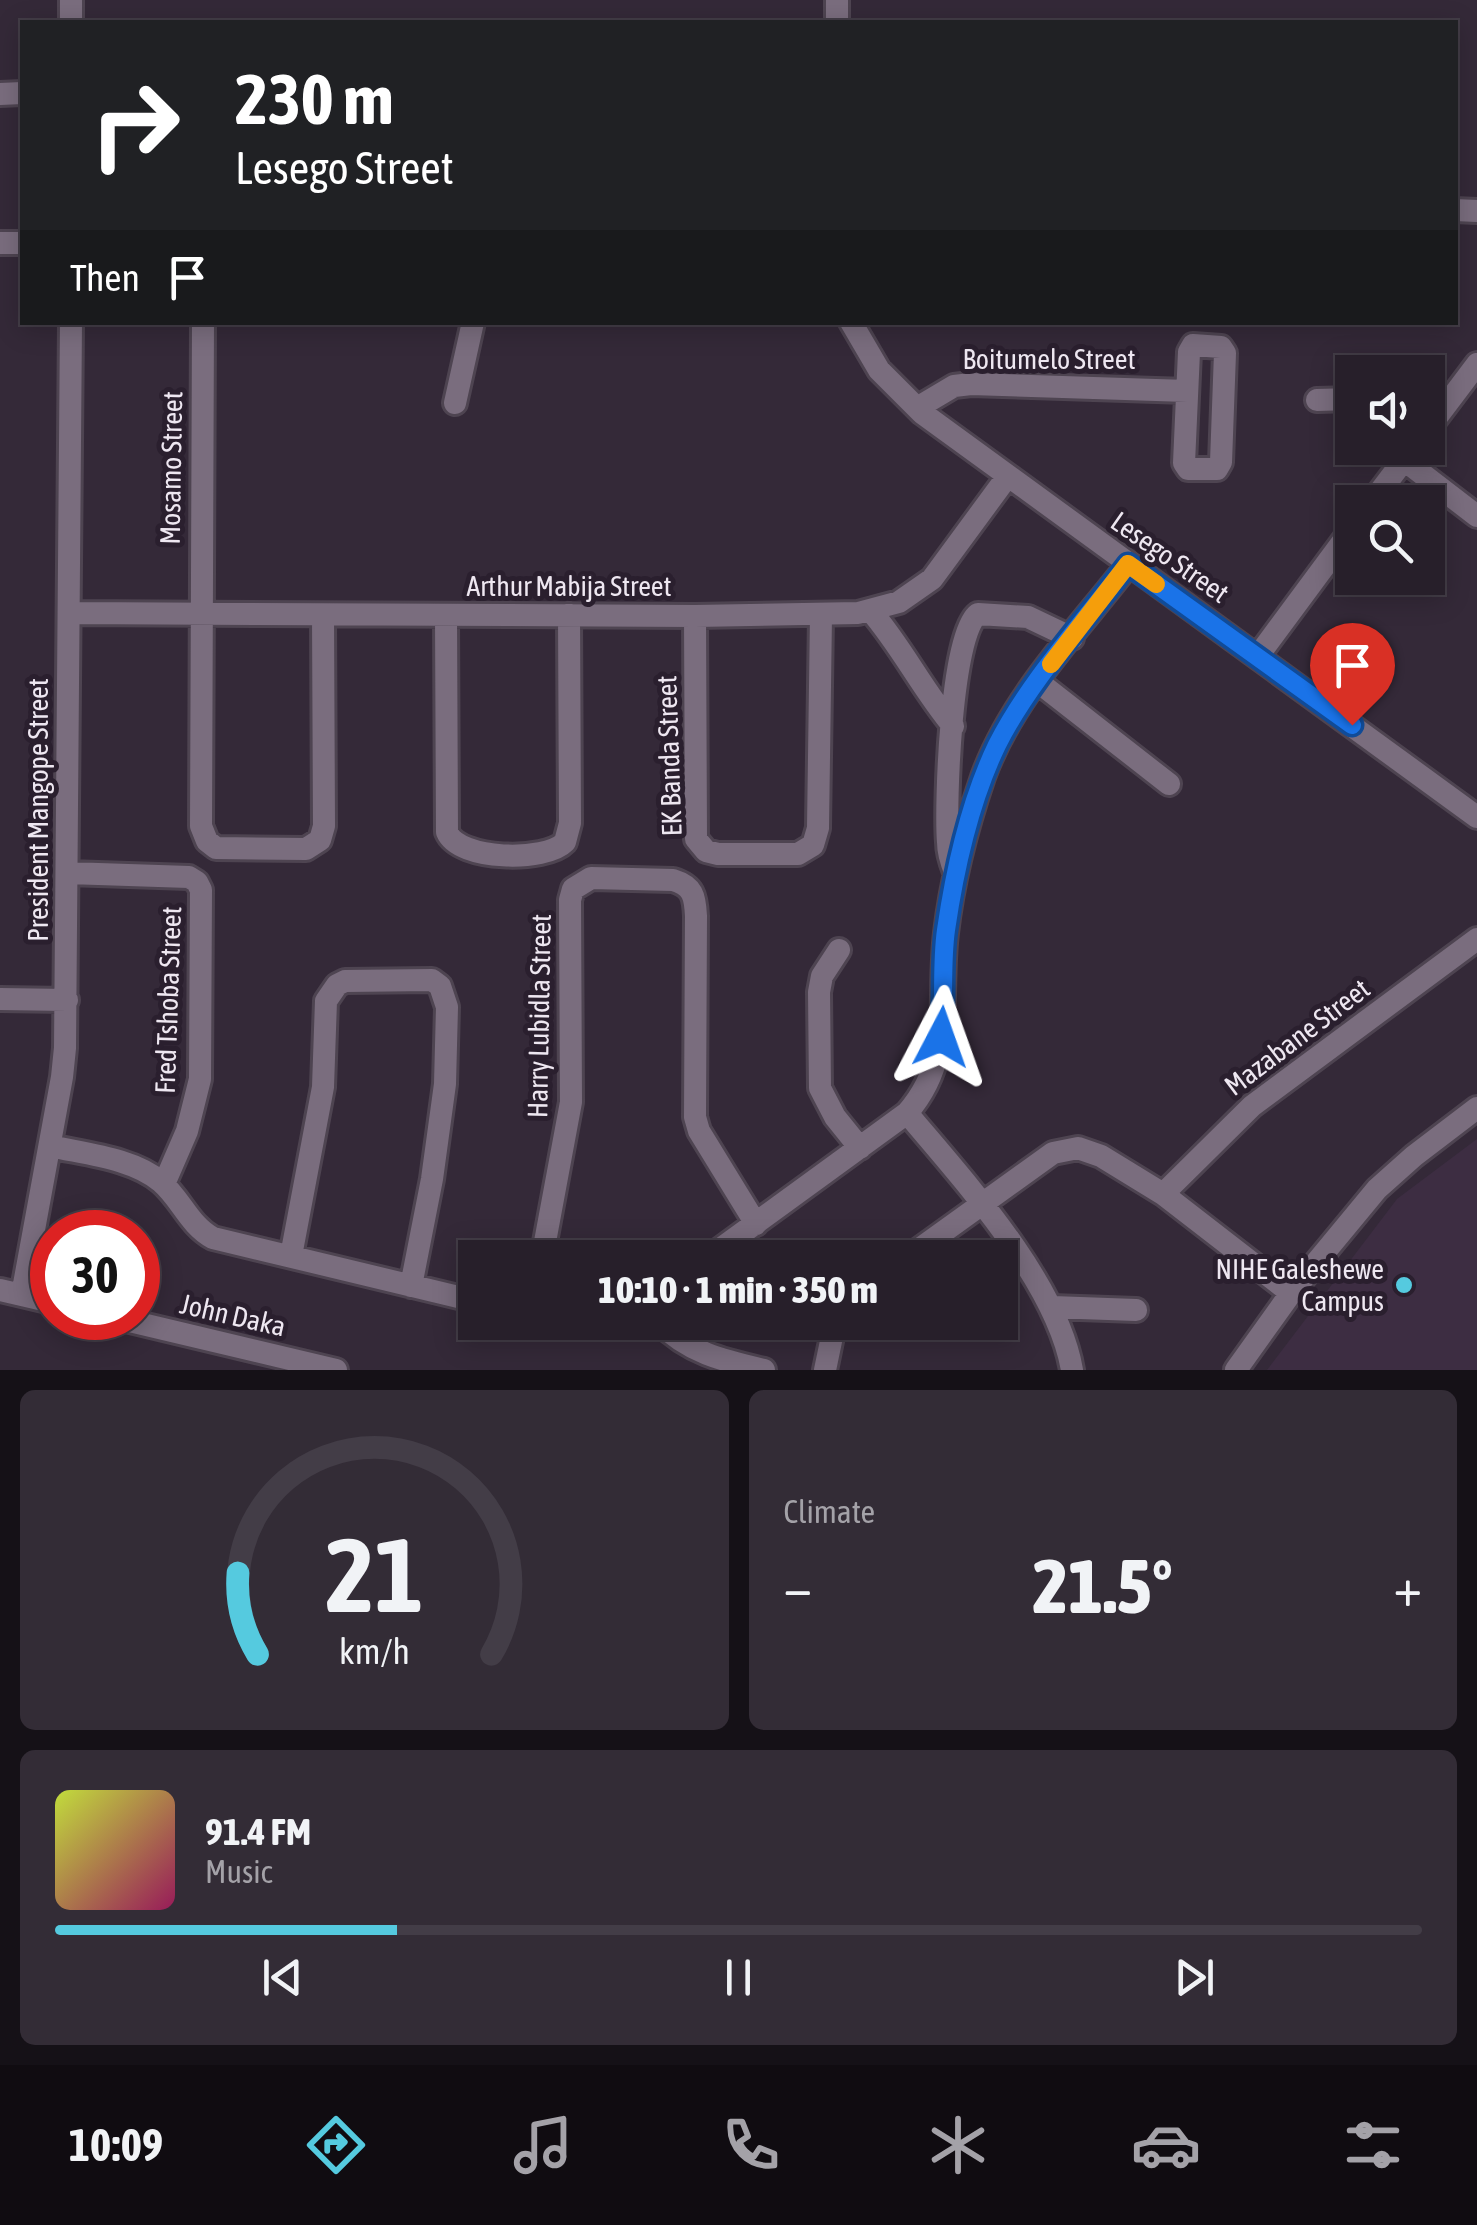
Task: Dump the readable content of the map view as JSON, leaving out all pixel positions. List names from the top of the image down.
{
  "streets": {
    "street": [
      "Boitumelo Street",
      "Mosamo Street",
      "Lesego Street",
      "Arthur Mabija Street",
      "EK Banda Street",
      "President Mangope Street",
      "Fred Tshoba Street",
      "Harry Lubidla Street",
      "Mazabane Street",
      "John Daka"
    ]
  },
  "crossings": [
    ["Boitumelo Street", "Lesego Street"],
    ["Mosamo Street", "Arthur Mabija Street"],
    ["Lesego Street", "Arthur Mabija Street"],
    ["Arthur Mabija Street", "EK Banda Street"],
    ["Arthur Mabija Street", "President Mangope Street"],
    ["President Mangope Street", "Fred Tshoba Street"]
  ],
  "places": ["NIHE Galeshewe Campus"],
  "page": {
    "turn": ["230 m", "Lesego Street"],
    "then": "Then",
    "limit": "30",
    "trip": "10:10 · 1 min · 350 m",
    "tile": "Climate",
    "heat": ["−", "21.5°", "+"],
    "song": ["91.4 FM", "Music"],
    "tabs": "10:09",
    "gauge": ["21", "km/h"]
  }
}
